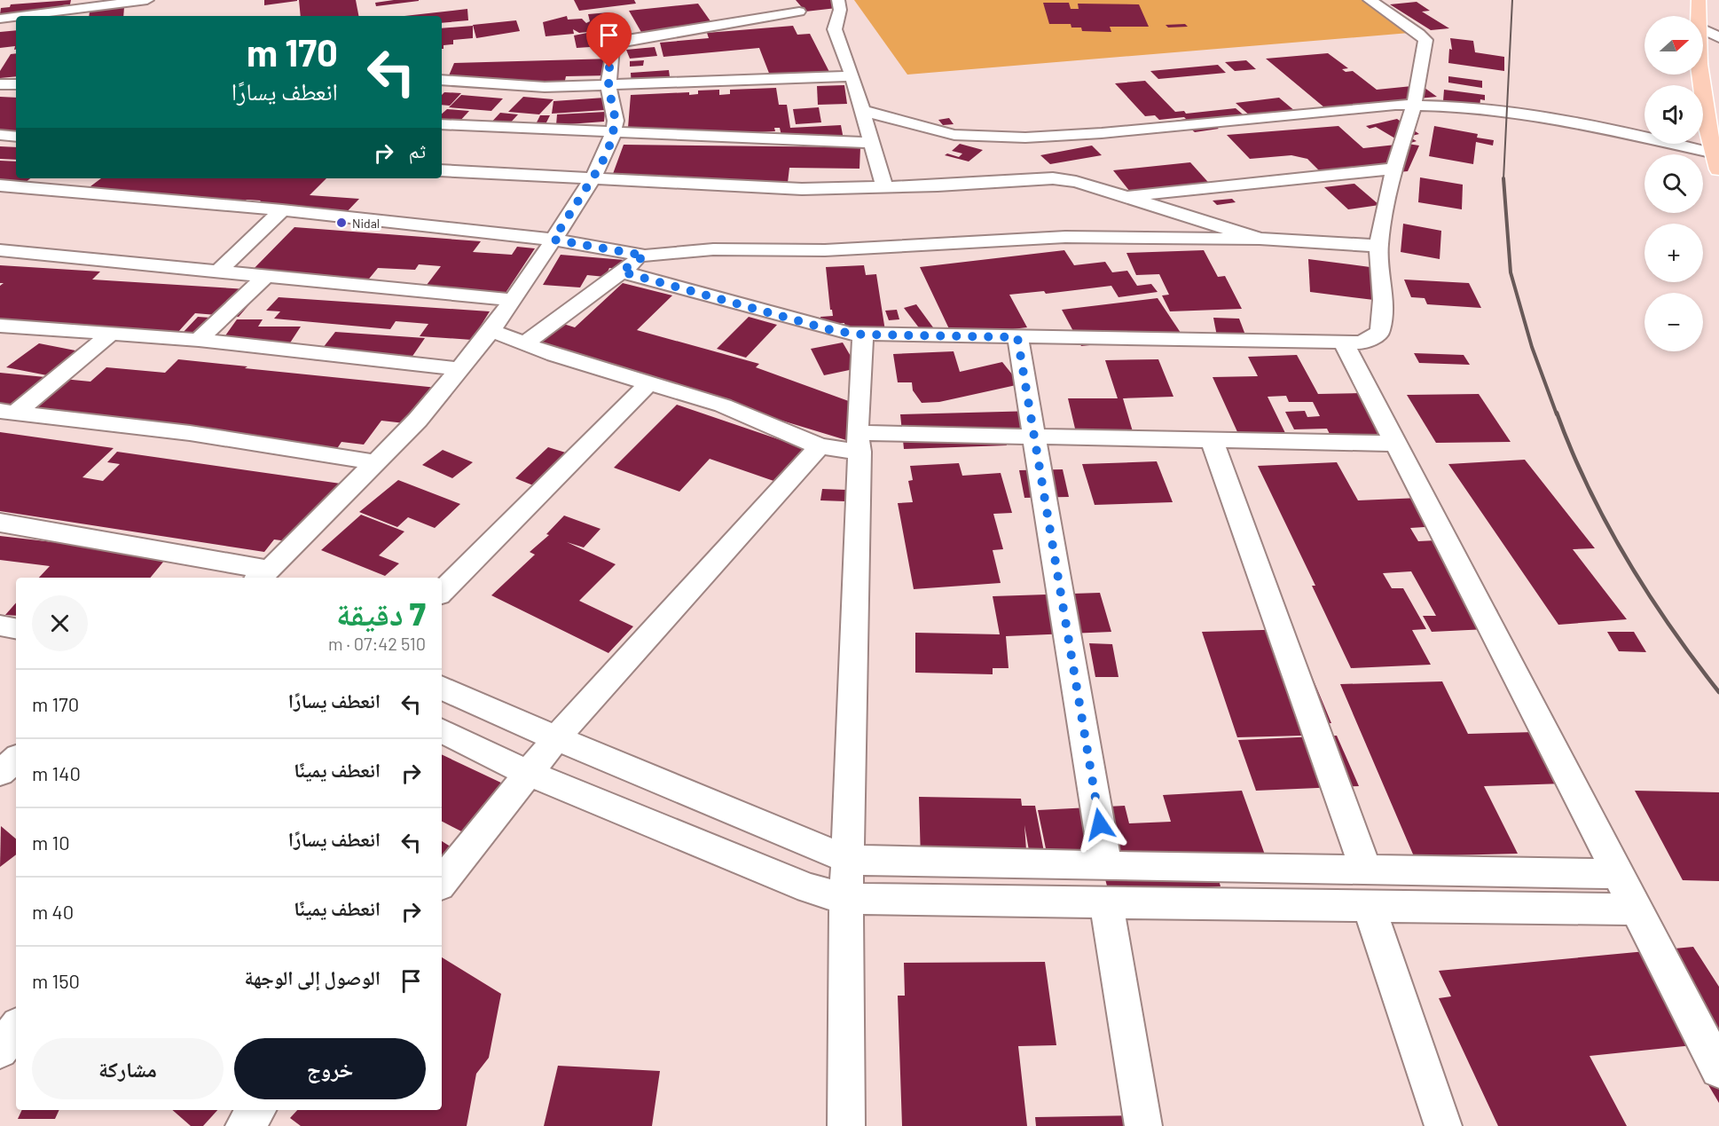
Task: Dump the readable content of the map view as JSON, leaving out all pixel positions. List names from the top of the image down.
{
  "places": ["Nidal"],
  "north": "right",
  "page": {
    "map_buttons": ["+", "−"],
    "turn": ["170 m", "انعطف يسارًا"],
    "then": "ثم",
    "heading": ["7 دقيقة", "510 m · 07:42"],
    "list": [
      {
        "name": "انعطف يسارًا",
        "value": "170 m"
      },
      {
        "name": "انعطف يمينًا",
        "value": "140 m"
      },
      {
        "name": "انعطف يسارًا",
        "value": "10 m"
      },
      {
        "name": "انعطف يمينًا",
        "value": "40 m"
      },
      {
        "name": "الوصول إلى الوجهة",
        "value": "150 m"
      }
    ],
    "buttons": ["خروج", "مشاركة"]
  }
}
